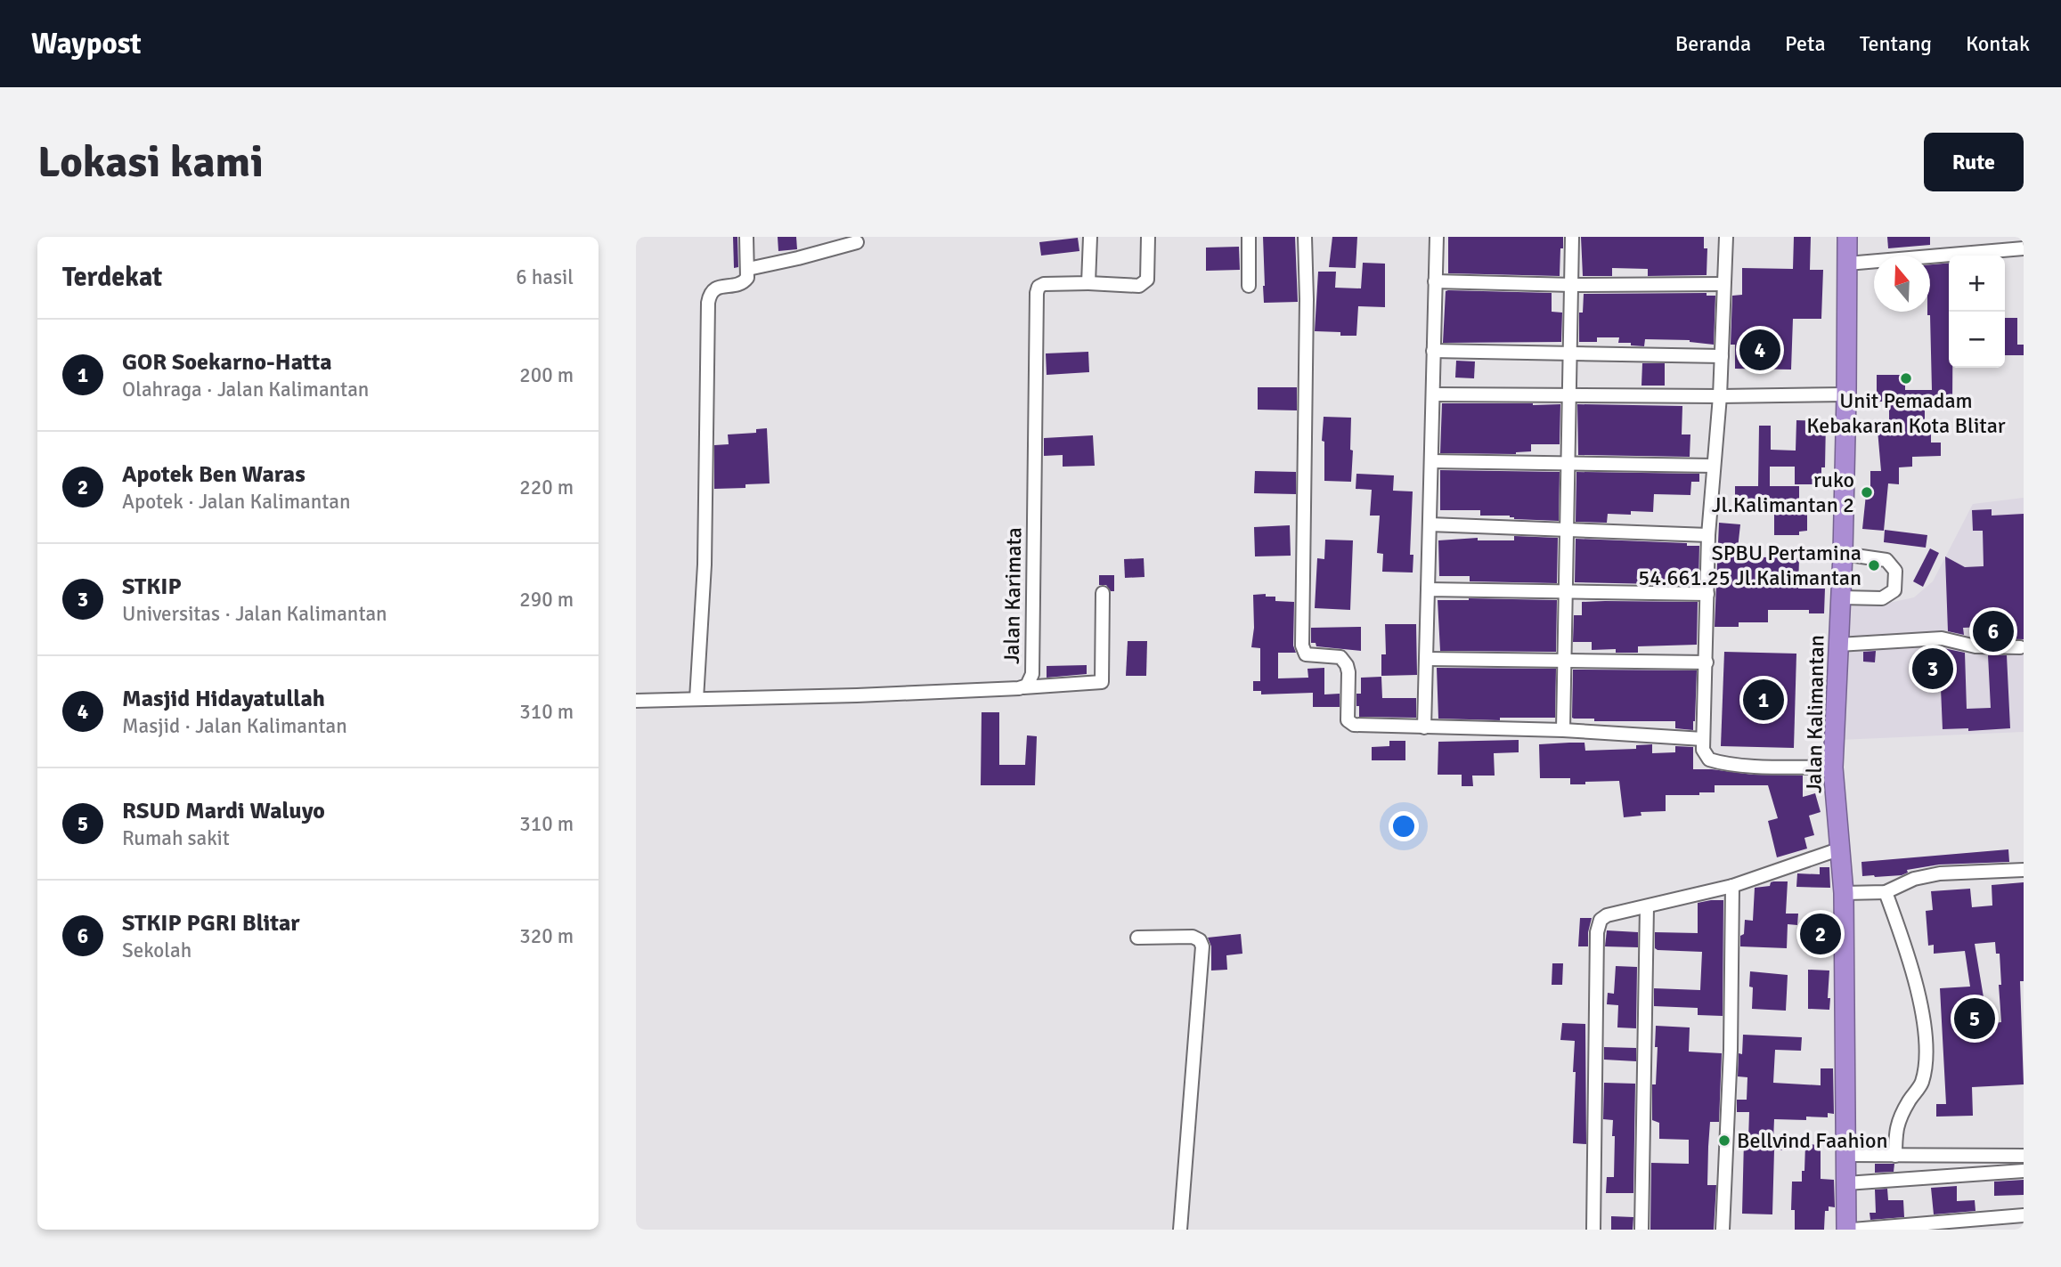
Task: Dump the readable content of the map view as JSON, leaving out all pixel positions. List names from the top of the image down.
{
  "streets": {
    "highway": ["Jalan Kalimantan"],
    "street": ["Jalan Karimata"]
  },
  "places": [
    "Unit Pemadam Kebakaran Kota Blitar",
    "ruko Jl.Kalimantan 2",
    "SPBU Pertamina 54.661.25 Jl.Kalimantan",
    "Bellvind Faahion"
  ],
  "north": "top",
  "page": {
    "header": "Waypost",
    "nav": [
      "Beranda",
      "Peta",
      "Tentang",
      "Kontak"
    ],
    "buttons": "Rute",
    "title": "Lokasi kami",
    "heading": ["Terdekat", "6 hasil"],
    "map_buttons": ["+", "−"],
    "list": [
      {
        "mark": "1",
        "name": "GOR Soekarno-Hatta",
        "note": "Olahraga · Jalan Kalimantan",
        "value": "200 m"
      },
      {
        "mark": "2",
        "name": "Apotek Ben Waras",
        "note": "Apotek · Jalan Kalimantan",
        "value": "220 m"
      },
      {
        "mark": "3",
        "name": "STKIP",
        "note": "Universitas · Jalan Kalimantan",
        "value": "290 m"
      },
      {
        "mark": "4",
        "name": "Masjid Hidayatullah",
        "note": "Masjid · Jalan Kalimantan",
        "value": "310 m"
      },
      {
        "mark": "5",
        "name": "RSUD Mardi Waluyo",
        "note": "Rumah sakit",
        "value": "310 m"
      },
      {
        "mark": "6",
        "name": "STKIP PGRI Blitar",
        "note": "Sekolah",
        "value": "320 m"
      }
    ],
    "pins": [
      "4",
      "6",
      "3",
      "1",
      "2",
      "5"
    ]
  }
}
